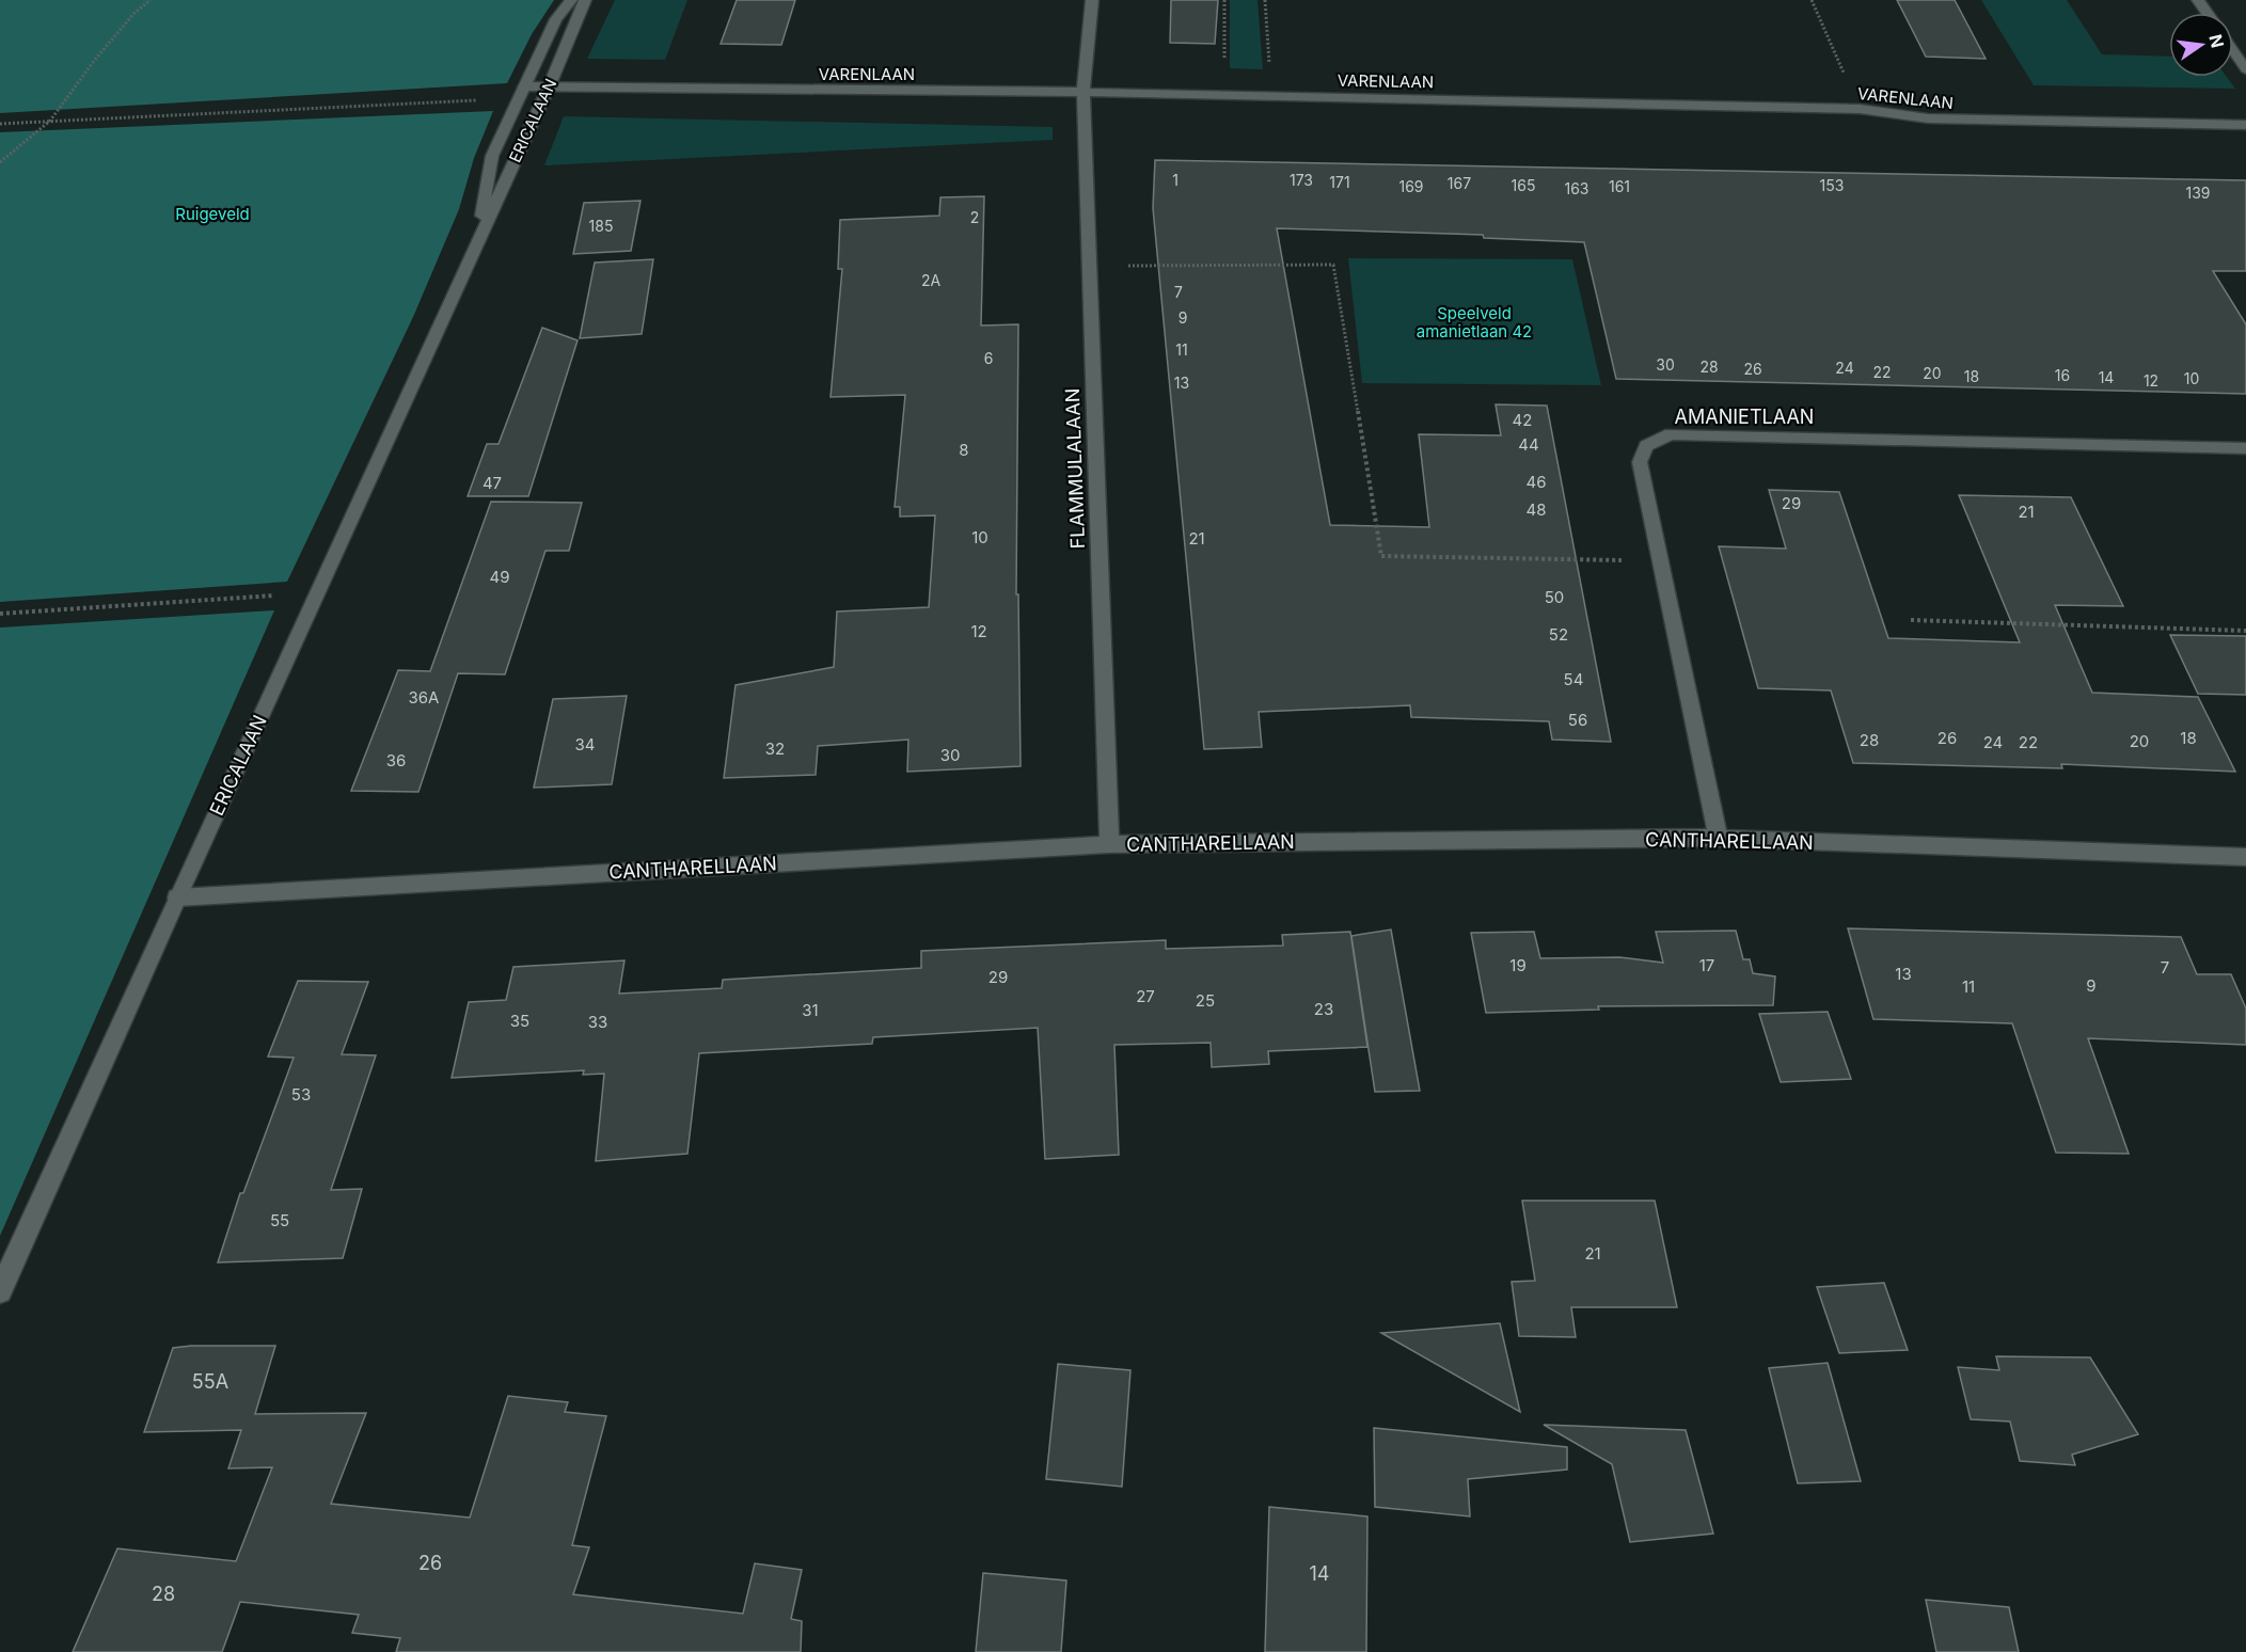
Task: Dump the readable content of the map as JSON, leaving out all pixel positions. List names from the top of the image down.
{
  "streets": {
    "street": [
      "VARENLAAN",
      "ERICALAAN",
      "AMANIETLAAN",
      "FLAMMULALAAN",
      "CANTHARELLAAN"
    ]
  },
  "crossings": [
    ["VARENLAAN", "ERICALAAN"],
    ["VARENLAAN", "FLAMMULALAAN"],
    ["ERICALAAN", "CANTHARELLAAN"],
    ["AMANIETLAAN", "CANTHARELLAAN"],
    ["FLAMMULALAAN", "CANTHARELLAAN"]
  ],
  "parks": ["Ruigeveld", "Speelveld amanietlaan 42"],
  "house_numbers": [
    "1",
    "173",
    "171",
    "167",
    "165",
    "153",
    "169",
    "161",
    "163",
    "139",
    "2",
    "185",
    "2A",
    "7",
    "9",
    "11",
    "6",
    "30",
    "28",
    "24",
    "26",
    "22",
    "20",
    "16",
    "18",
    "14",
    "10",
    "12",
    "13",
    "42",
    "44",
    "8",
    "46",
    "47",
    "29",
    "48",
    "21",
    "10",
    "21",
    "49",
    "50",
    "12",
    "52",
    "54",
    "36A",
    "56",
    "26",
    "18",
    "28",
    "20",
    "24",
    "22",
    "34",
    "32",
    "30",
    "36",
    "19",
    "17",
    "7",
    "13",
    "29",
    "9",
    "11",
    "27",
    "25",
    "23",
    "31",
    "35",
    "33",
    "53",
    "55",
    "21",
    "55A",
    "26",
    "14",
    "28"
  ],
  "north": "right"
}
